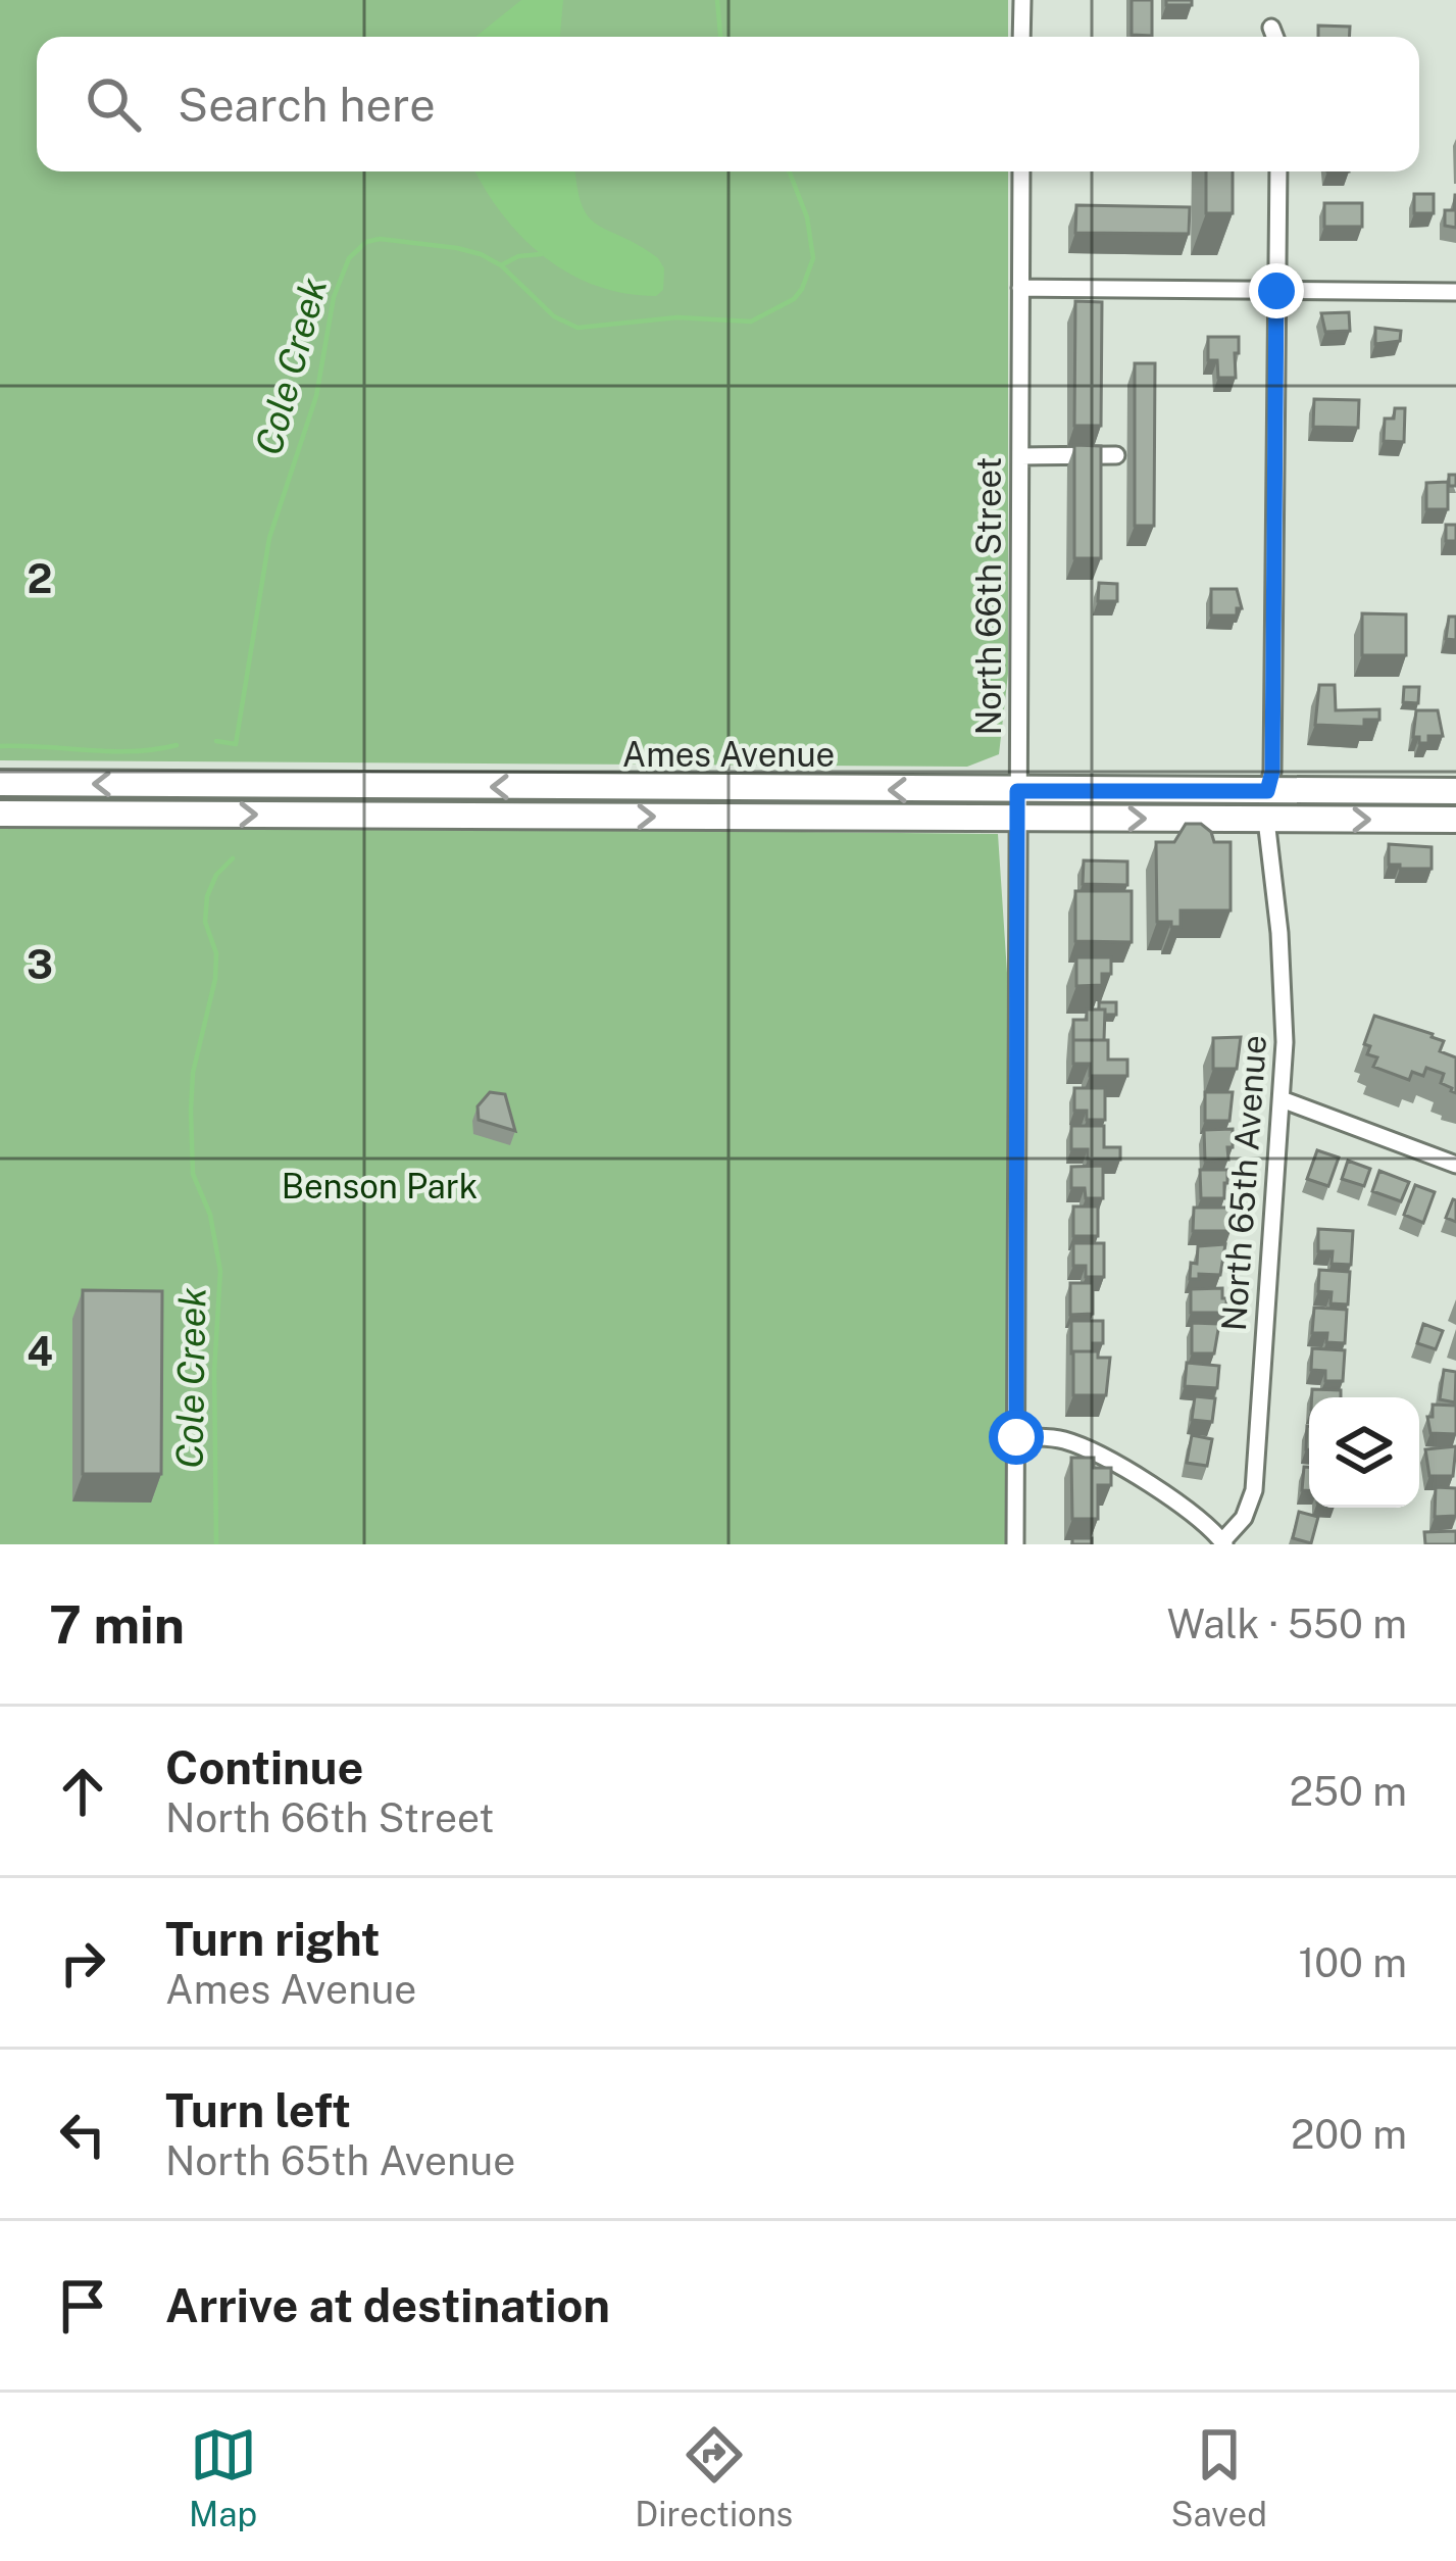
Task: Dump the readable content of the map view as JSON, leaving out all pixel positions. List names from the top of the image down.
{
  "streets": {
    "main road": ["Ames Avenue"],
    "street": ["North 66th Street", "North 65th Avenue"]
  },
  "crossings": [
    ["North 66th Street", "Ames Avenue"],
    ["Ames Avenue", "North 65th Avenue"]
  ],
  "water": ["Cole Creek"],
  "parks": ["Benson Park"],
  "page": {
    "search": "Search here",
    "heading": ["7 min", "Walk · 550 m"],
    "list": [
      ["Continue", "North 66th Street", "250 m"],
      ["Turn right", "Ames Avenue", "100 m"],
      ["Turn left", "North 65th Avenue", "200 m"],
      "Arrive at destination"
    ],
    "nav": ["Map", "Directions", "Saved"]
  },
  "grid": {
    "rows": ["2", "3", "4"]
  }
}
